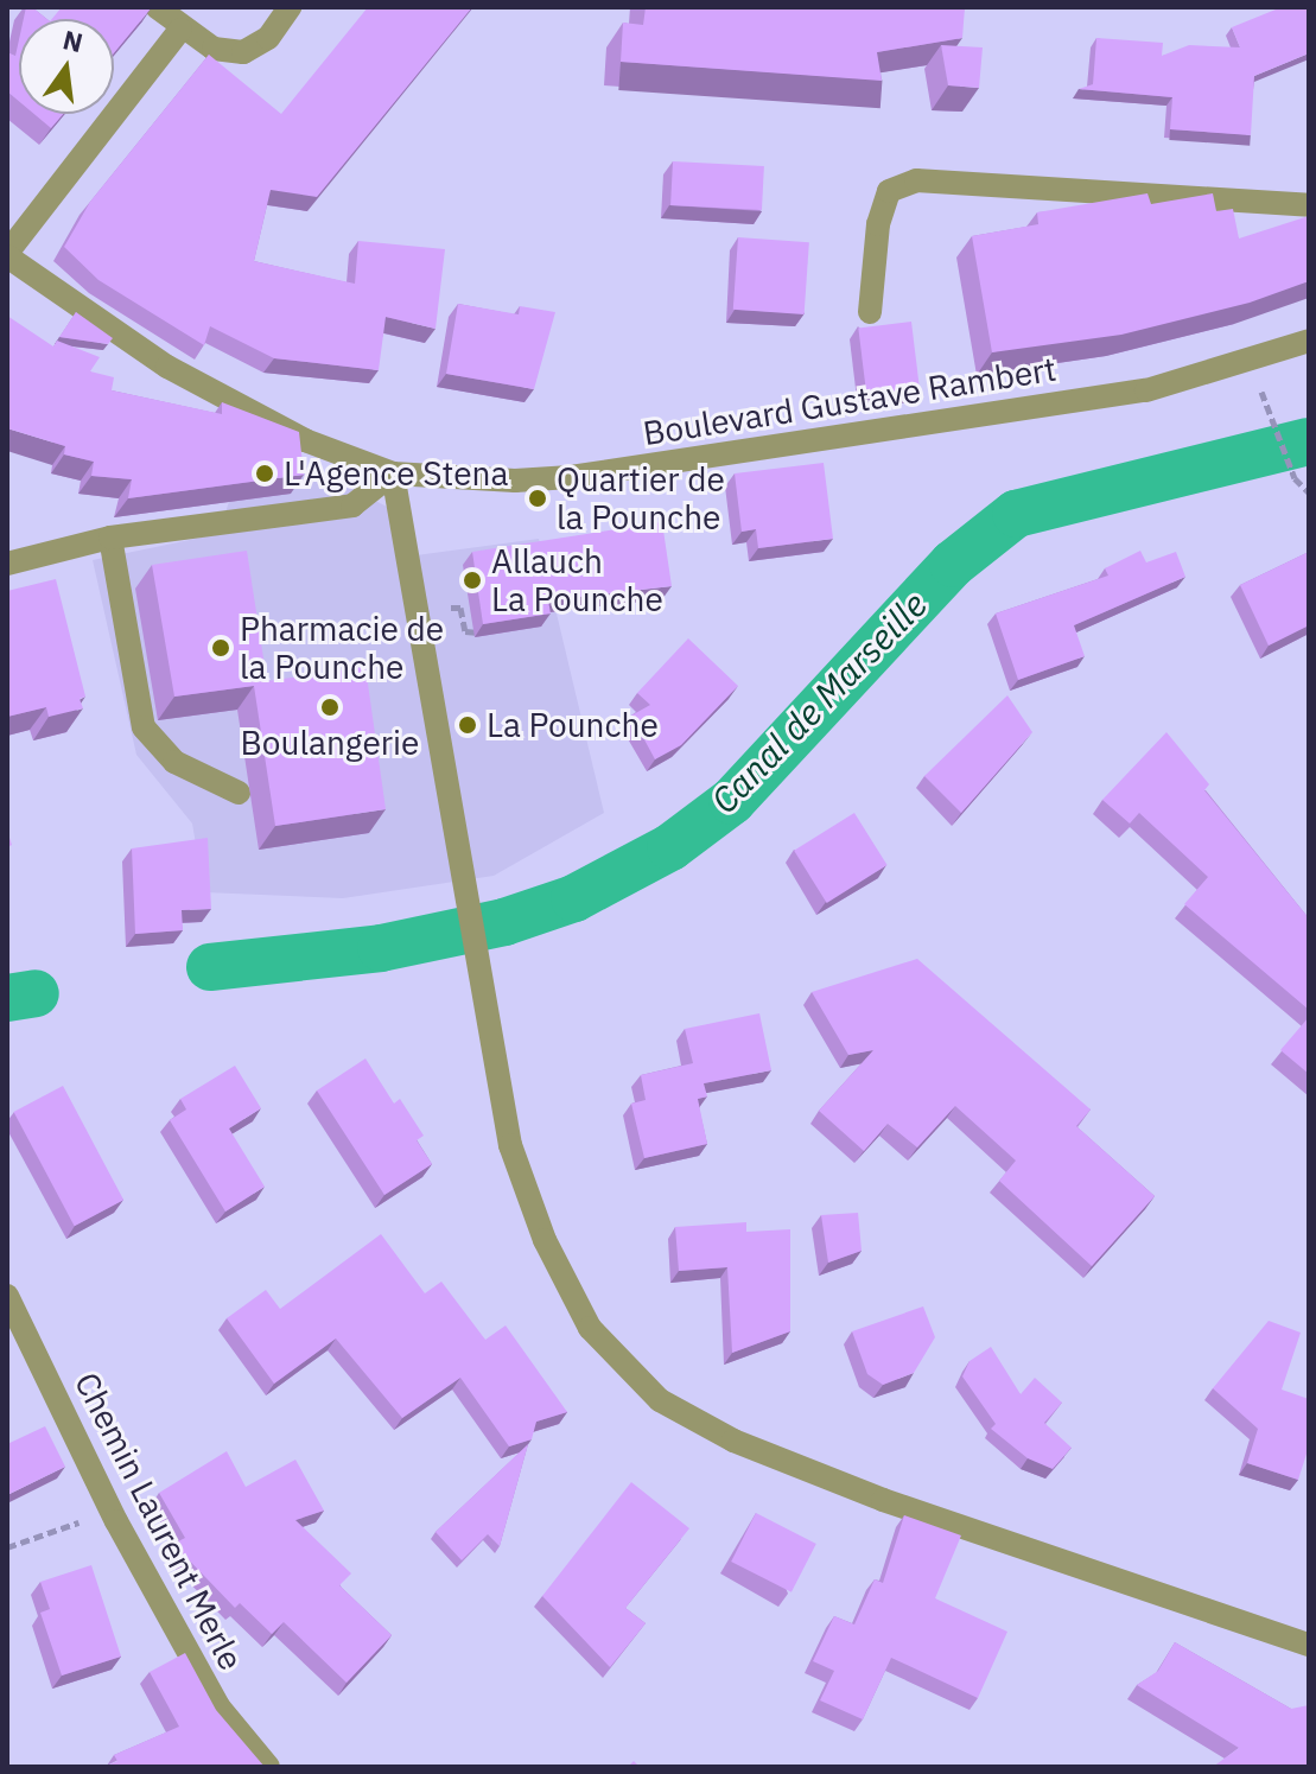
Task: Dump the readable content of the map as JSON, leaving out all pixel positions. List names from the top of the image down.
{
  "streets": {
    "street": ["Boulevard Gustave Rambert", "Chemin Laurent Merle"]
  },
  "water": ["Canal de Marseille"],
  "places": [
    "L'Agence Stena",
    "Quartier de la Pounche",
    "Allauch La Pounche",
    "Pharmacie de la Pounche",
    "Boulangerie",
    "La Pounche"
  ],
  "north": "top"
}
